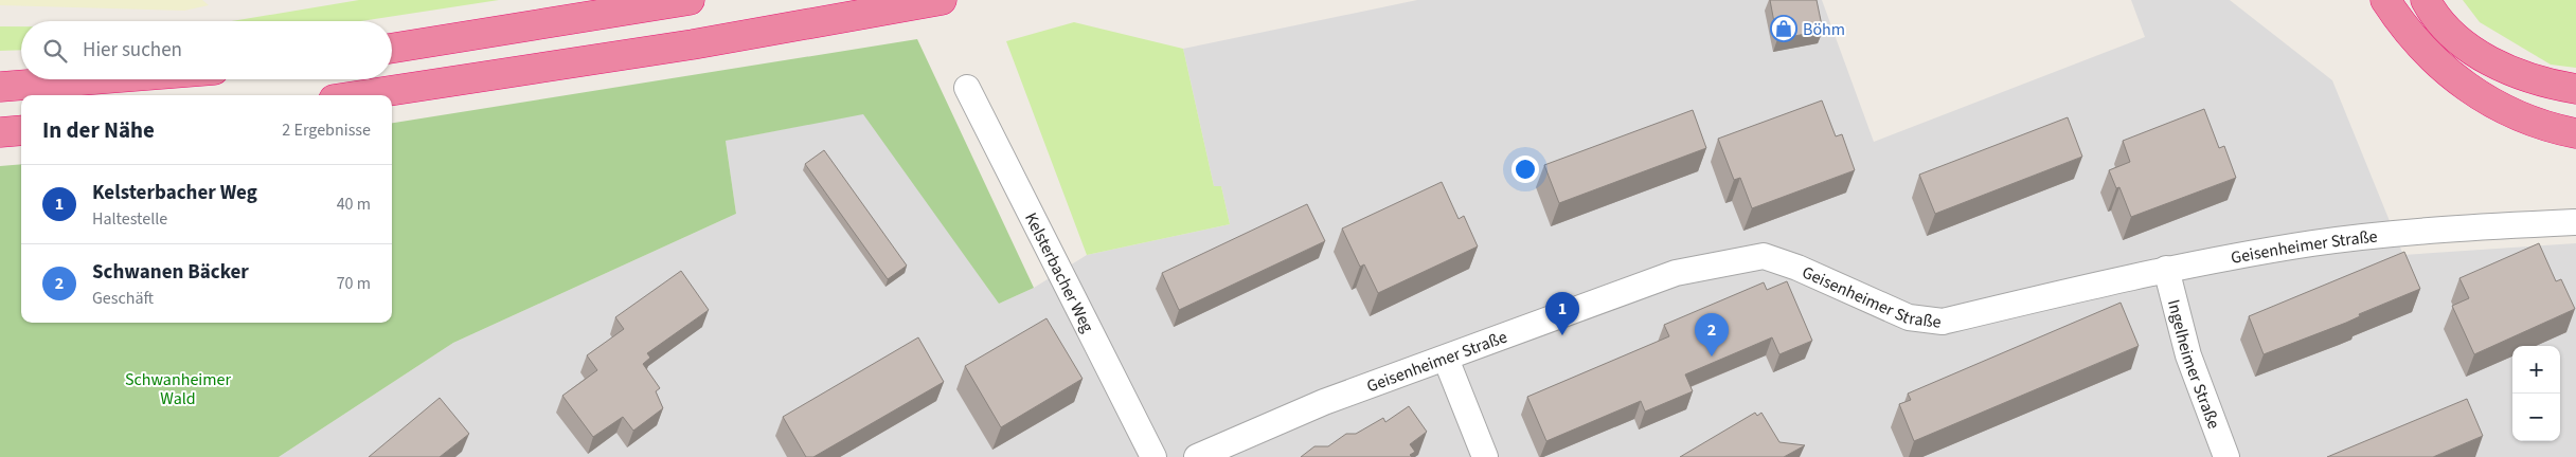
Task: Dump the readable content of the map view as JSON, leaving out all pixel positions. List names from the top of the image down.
{
  "streets": {
    "street": ["Geisenheimer Straße", "Kelsterbacher Weg", "Ingelheimer Straße"]
  },
  "crossings": [
    ["Geisenheimer Straße", "Ingelheimer Straße"]
  ],
  "parks": ["Schwanheimer Wald"],
  "places": {
    "shop": ["Böhm"]
  },
  "page": {
    "search": "Hier suchen",
    "heading": ["In der Nähe", "2 Ergebnisse"],
    "list": [
      {
        "mark": "1",
        "name": "Kelsterbacher Weg",
        "note": "Haltestelle",
        "value": "40 m"
      },
      {
        "mark": "2",
        "name": "Schwanen Bäcker",
        "note": "Geschäft",
        "value": "70 m"
      }
    ],
    "pins": ["1", "2"],
    "map_buttons": ["+", "−"]
  }
}
